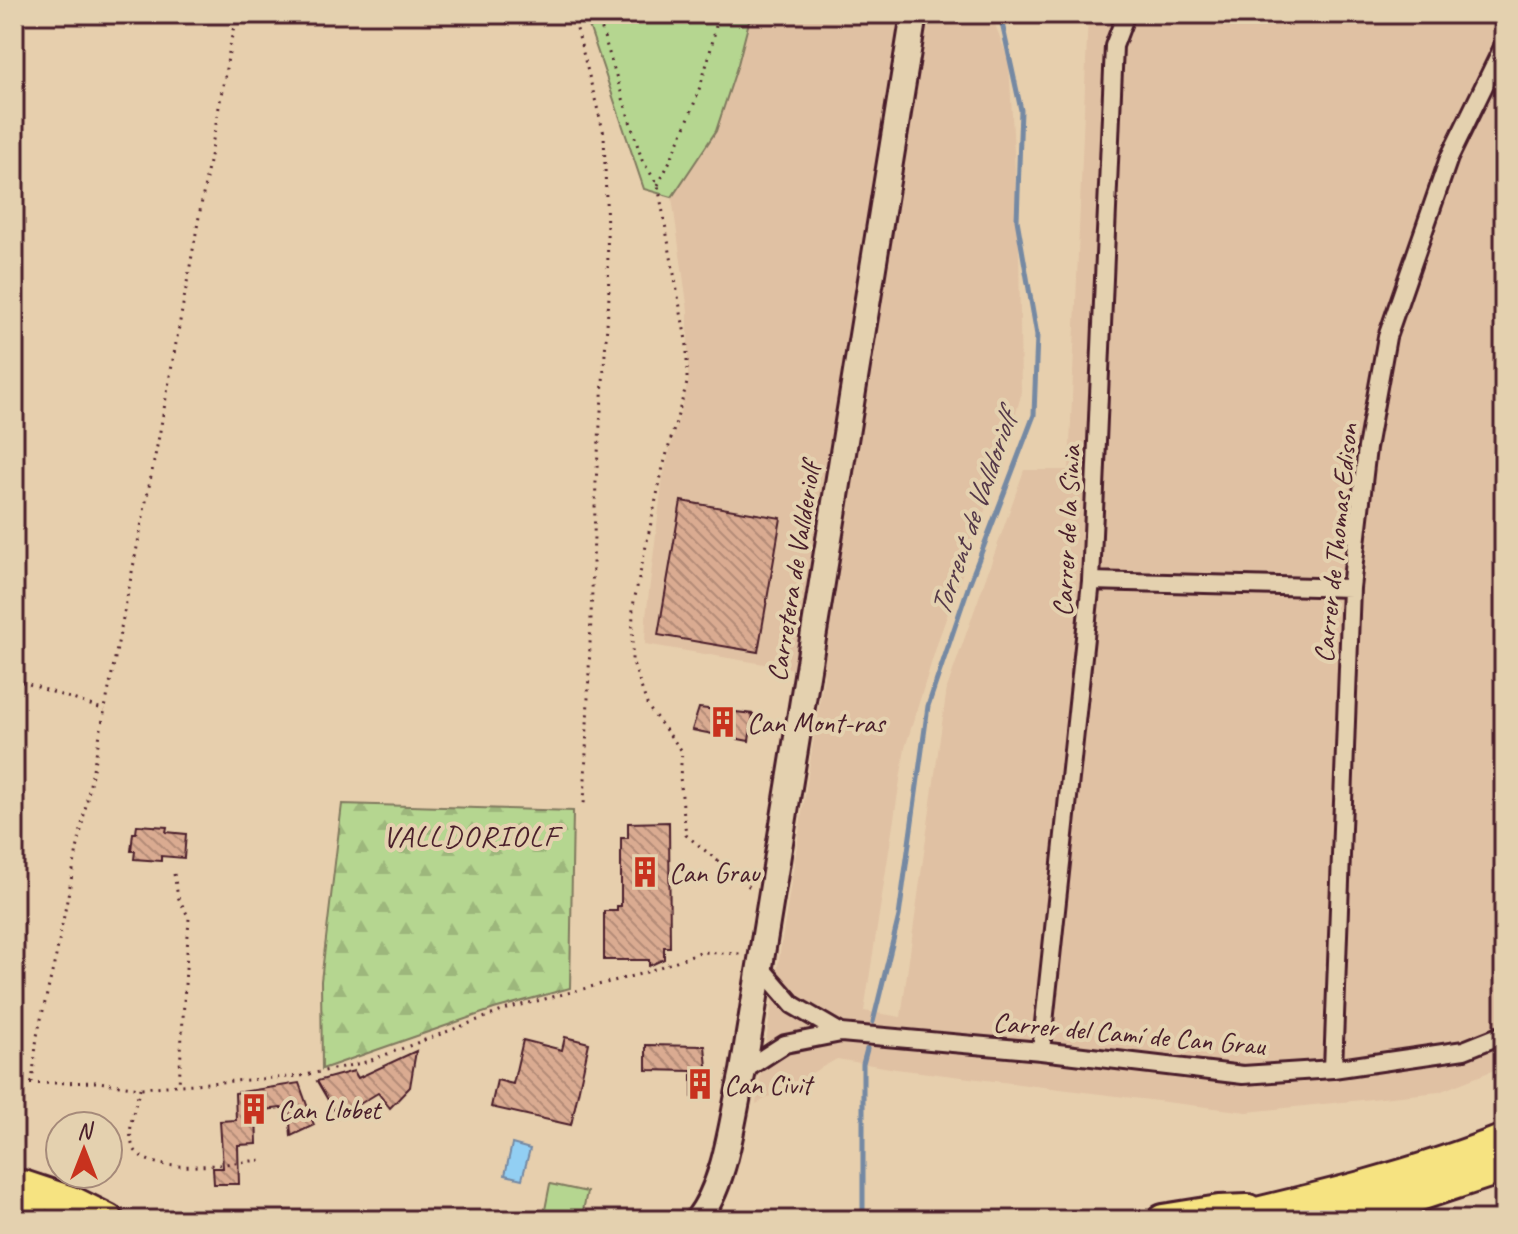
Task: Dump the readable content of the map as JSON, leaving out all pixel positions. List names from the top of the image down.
{
  "streets": {
    "street": [
      "Carrer de la Sinia",
      "Carrer de Thomas Edison",
      "Carretera de Vallderiolf",
      "Carrer del Camí de Can Grau"
    ]
  },
  "crossings": [
    ["Carrer de la Sinia", "Carrer del Camí de Can Grau"],
    ["Carrer de Thomas Edison", "Carrer del Camí de Can Grau"],
    ["Carretera de Vallderiolf", "Carrer del Camí de Can Grau"]
  ],
  "districts": ["VALLDORIOLF"],
  "water": ["Torrent de Valldoriolf"],
  "places": {
    "building": [
      "Can Mont-ras",
      "Can Grau",
      "Can Civit",
      "Can Llobet"
    ]
  },
  "north": "top"
}
